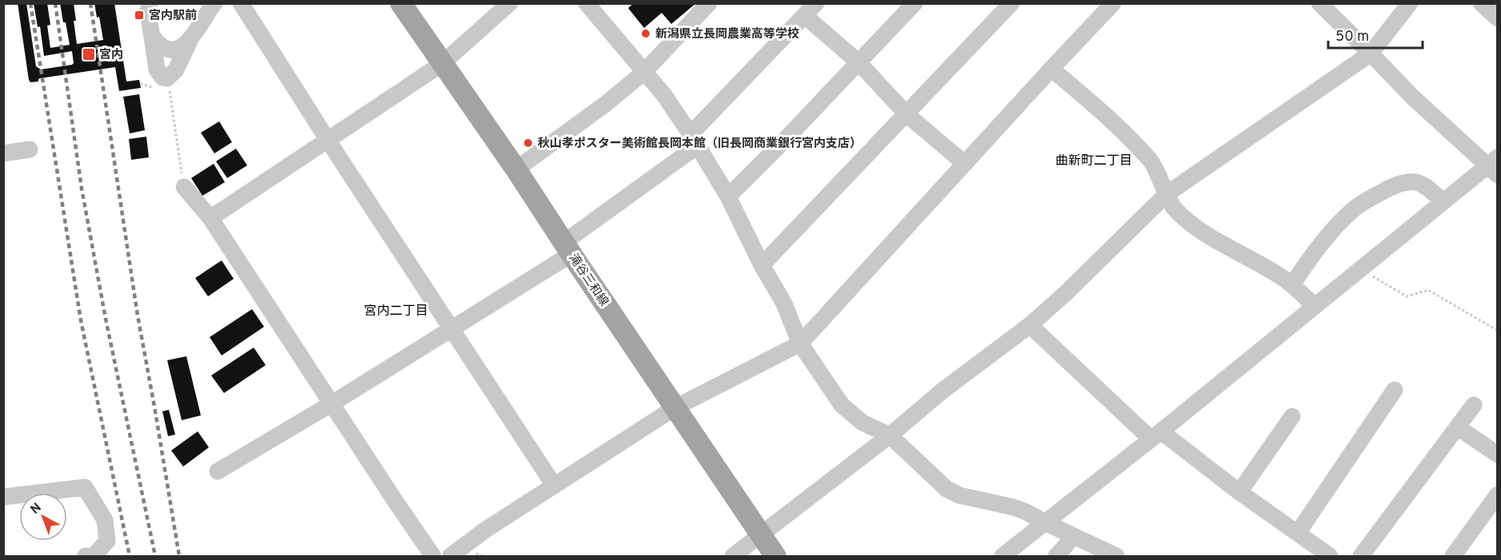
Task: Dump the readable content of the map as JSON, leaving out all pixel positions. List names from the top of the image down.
{
  "streets": {
    "main road": ["滝谷三和線"]
  },
  "districts": ["曲新町二丁目", "宮内二丁目"],
  "places": {
    "transit": ["宮内駅前", "宮内"],
    "other": ["新潟県立長岡農業高等学校", "秋山孝ポスター美術館長岡本館（旧長岡商業銀行宮内支店）"]
  },
  "scale_bar": "50 m",
  "north": "top left"
}
